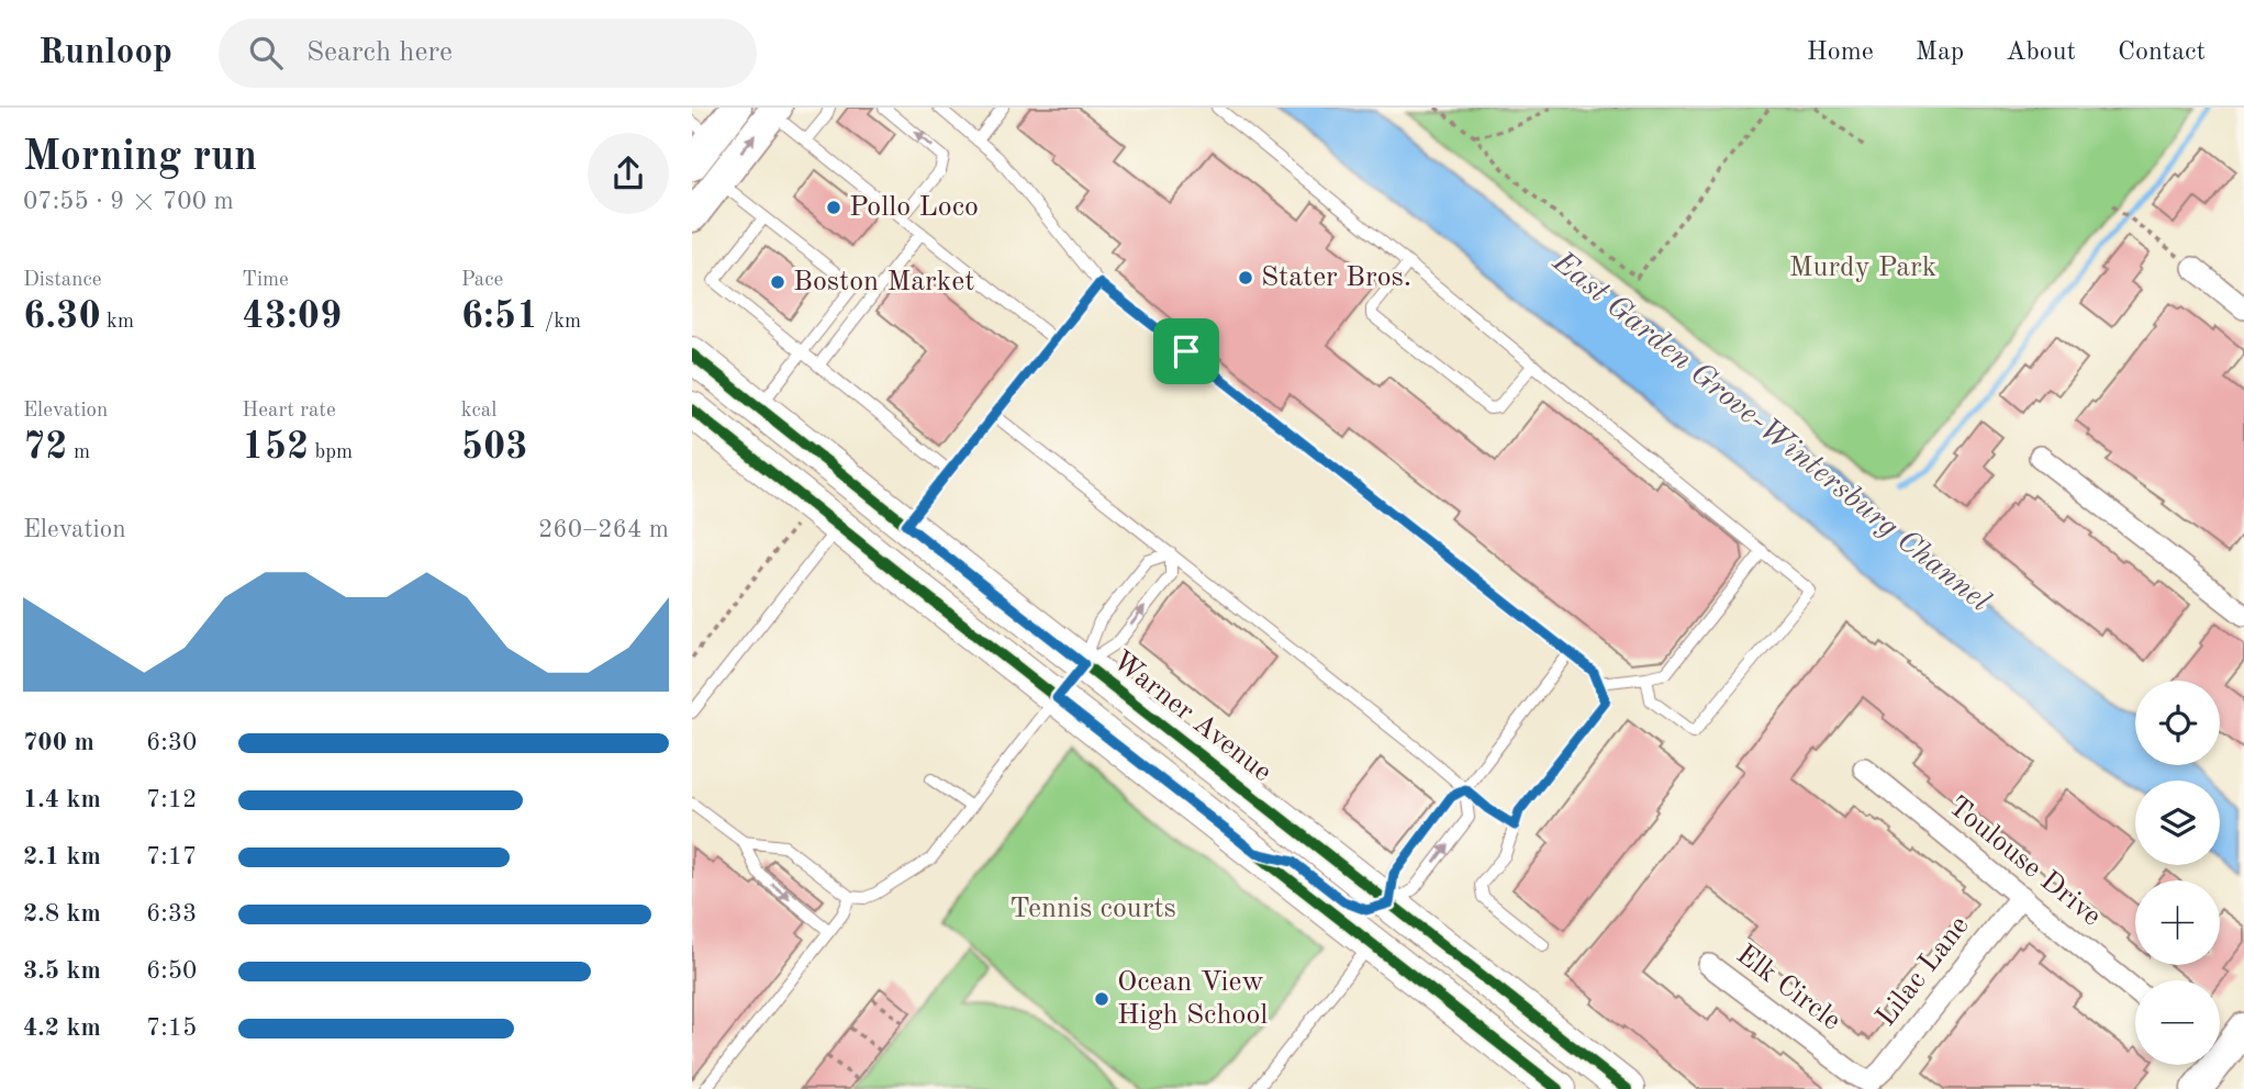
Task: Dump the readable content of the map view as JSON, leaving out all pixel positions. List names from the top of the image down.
{
  "streets": {
    "main road": ["Warner Avenue"],
    "street": ["Toulouse Drive", "Lilac Lane", "Elk Circle"]
  },
  "crossings": [
    ["Toulouse Drive", "Lilac Lane"],
    ["Lilac Lane", "Elk Circle"]
  ],
  "water": ["East Garden Grove-Wintersburg Channel"],
  "parks": ["Murdy Park", "Tennis courts"],
  "places": [
    "Pollo Loco",
    "Stater Bros.",
    "Boston Market",
    "Ocean View High School"
  ],
  "page": {
    "header": "Runloop",
    "search": "Search here",
    "nav": [
      "Home",
      "Map",
      "About",
      "Contact"
    ],
    "heading": ["Morning run", "07:55 · 9 × 700 m"],
    "stats": [
      ["Distance", "6.30 km"],
      ["Time", "43:09"],
      ["Pace", "6:51 /km"],
      ["Elevation", "72 m"],
      ["Heart rate", "152 bpm"],
      ["kcal", "503"]
    ],
    "chart": ["Elevation", "260–264 m"],
    "map_buttons": ["+", "−"],
    "list": [
      {
        "name": "700 m",
        "note": "6:30"
      },
      {
        "name": "1.4 km",
        "note": "7:12"
      },
      {
        "name": "2.1 km",
        "note": "7:17"
      },
      {
        "name": "2.8 km",
        "note": "6:33"
      },
      {
        "name": "3.5 km",
        "note": "6:50"
      },
      {
        "name": "4.2 km",
        "note": "7:15"
      }
    ]
  }
}
